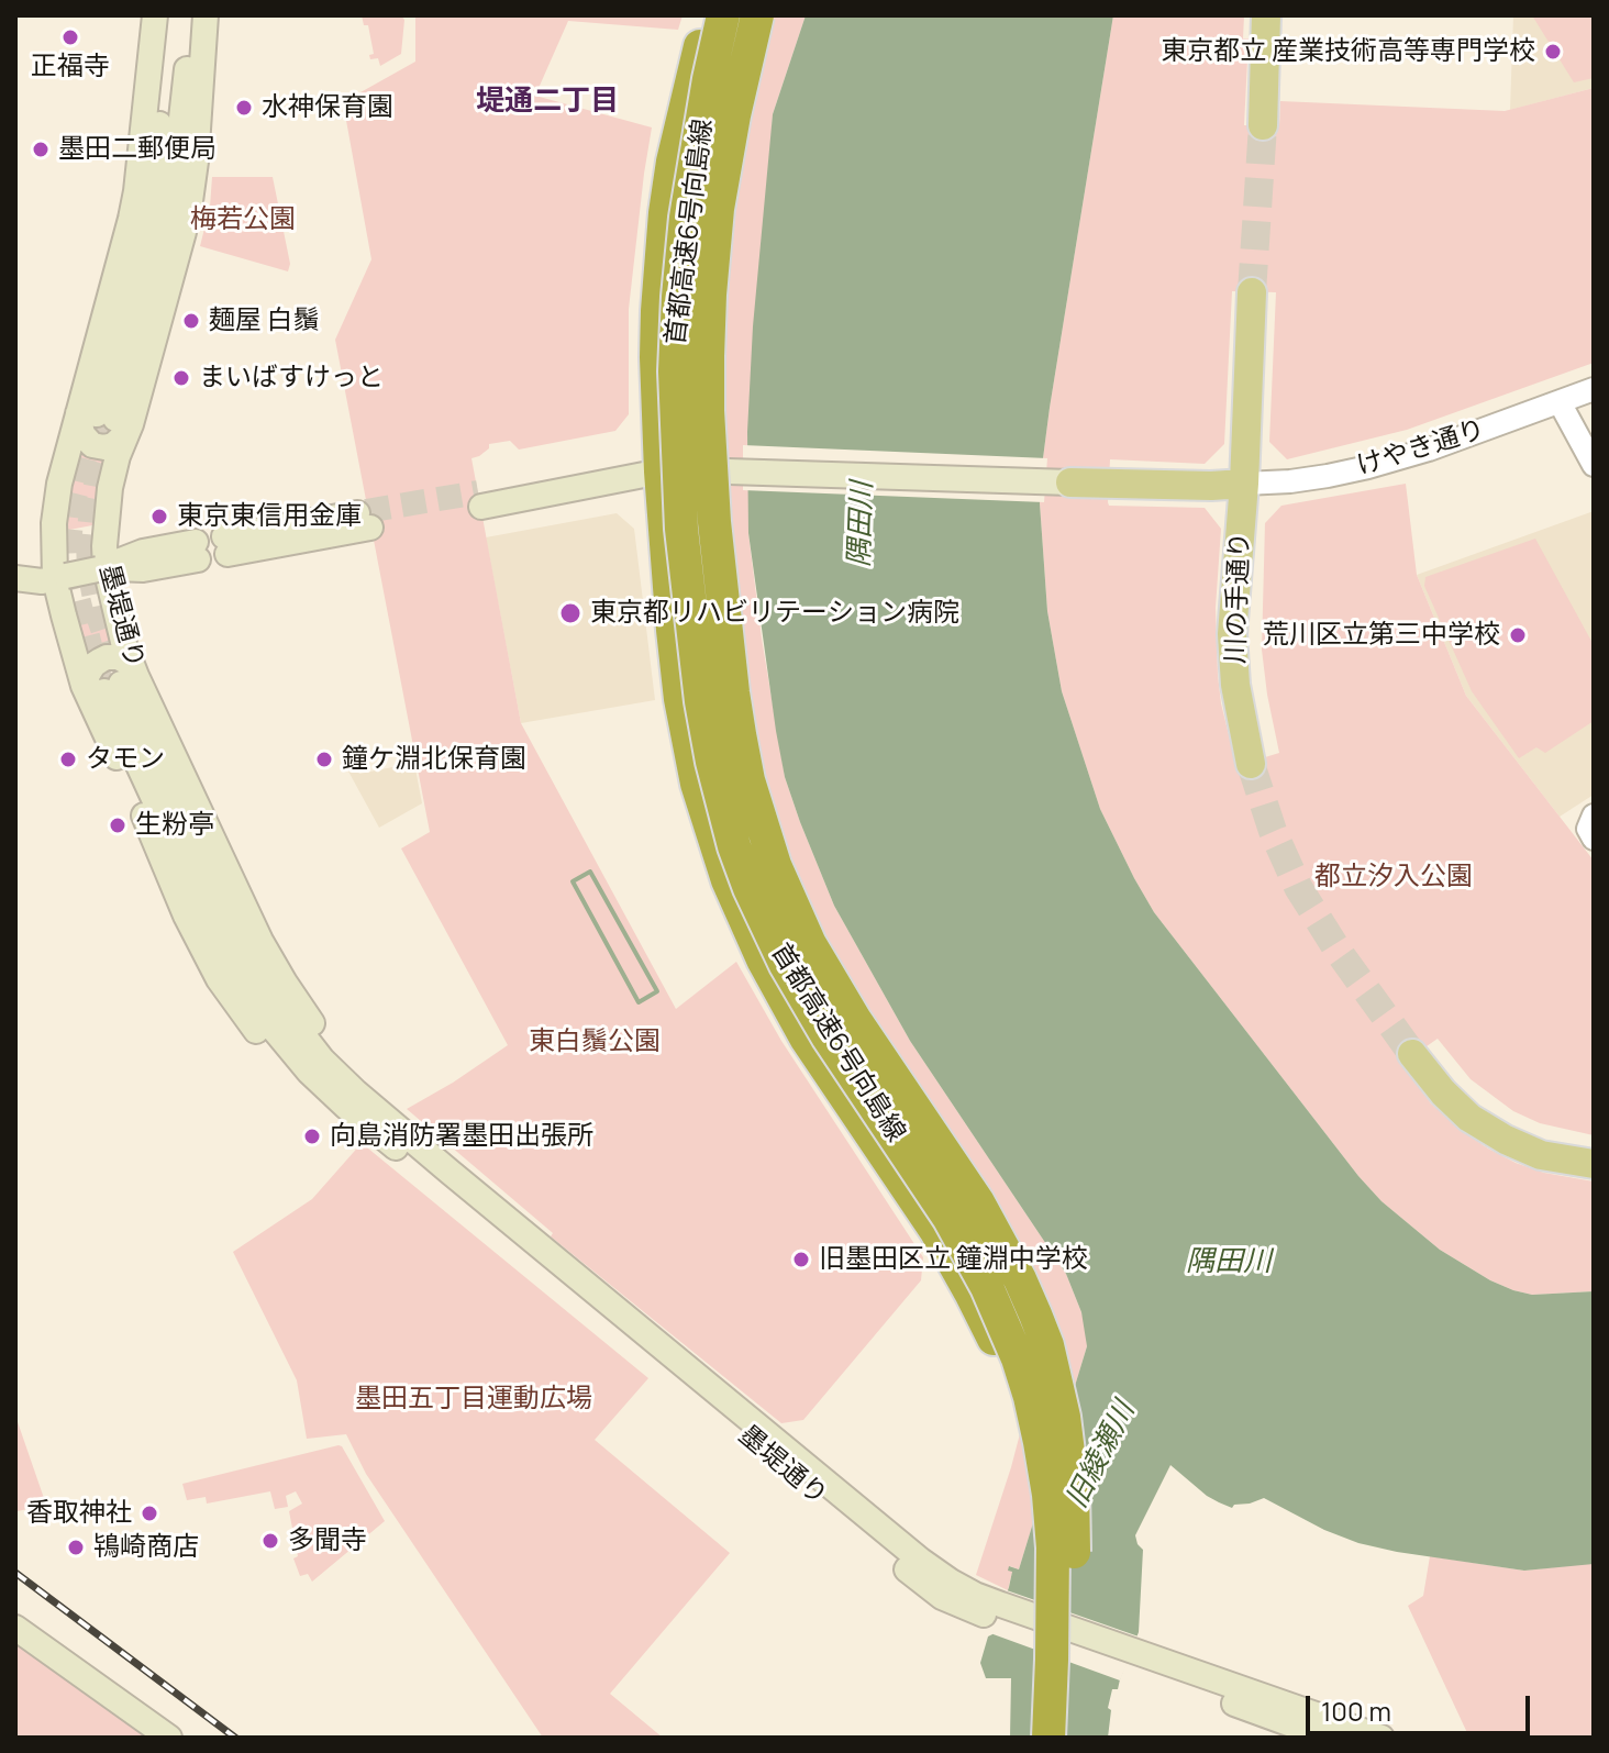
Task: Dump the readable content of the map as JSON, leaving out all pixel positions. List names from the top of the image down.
{
  "streets": {
    "highway": ["首都高速6号向島線"],
    "main road": ["川の手通り", "墨堤通り"],
    "street": ["けやき通り"]
  },
  "crossings": [
    ["けやき通り", "川の手通り"]
  ],
  "districts": ["堤通二丁目"],
  "water": ["隅田川", "旧綾瀬川"],
  "parks": [
    "梅若公園",
    "都立汐入公園",
    "東白鬚公園",
    "墨田五丁目運動広場"
  ],
  "places": [
    "正福寺",
    "東京都立 産業技術高等専門学校",
    "水神保育園",
    "墨田二郵便局",
    "麺屋 白鬚",
    "まいばすけっと",
    "東京東信用金庫",
    "東京都リハビリテーション病院",
    "荒川区立第三中学校",
    "タモン",
    "鐘ケ淵北保育園",
    "生粉亭",
    "向島消防署墨田出張所",
    "旧墨田区立 鐘淵中学校",
    "香取神社",
    "多聞寺",
    "鴇崎商店"
  ],
  "scale_bar": "100 m"
}
